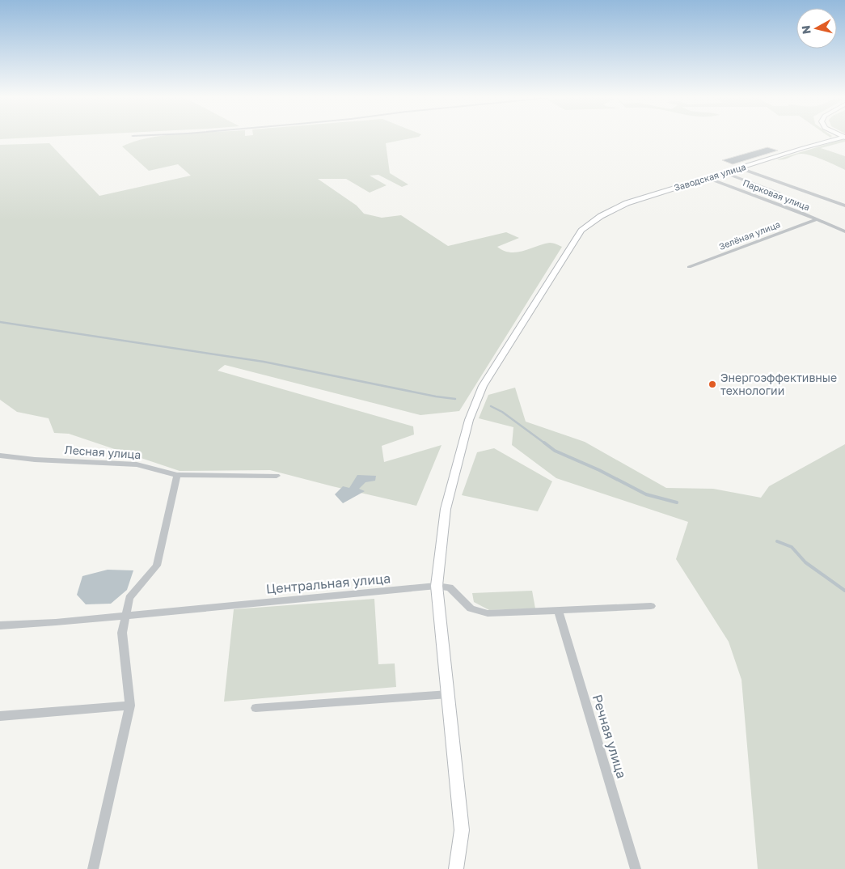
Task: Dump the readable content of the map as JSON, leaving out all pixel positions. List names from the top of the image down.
{
  "streets": {
    "main road": ["Заводская улица"],
    "street": [
      "Парковая улица",
      "Зелёная улица",
      "Лесная улица",
      "Центральная улица",
      "Речная улица"
    ]
  },
  "crossings": [
    ["Заводская улица", "Парковая улица"],
    ["Заводская улица", "Центральная улица"],
    ["Парковая улица", "Зелёная улица"],
    ["Центральная улица", "Речная улица"]
  ],
  "places": ["Энергоэффективные технологии"],
  "north": "left"
}
